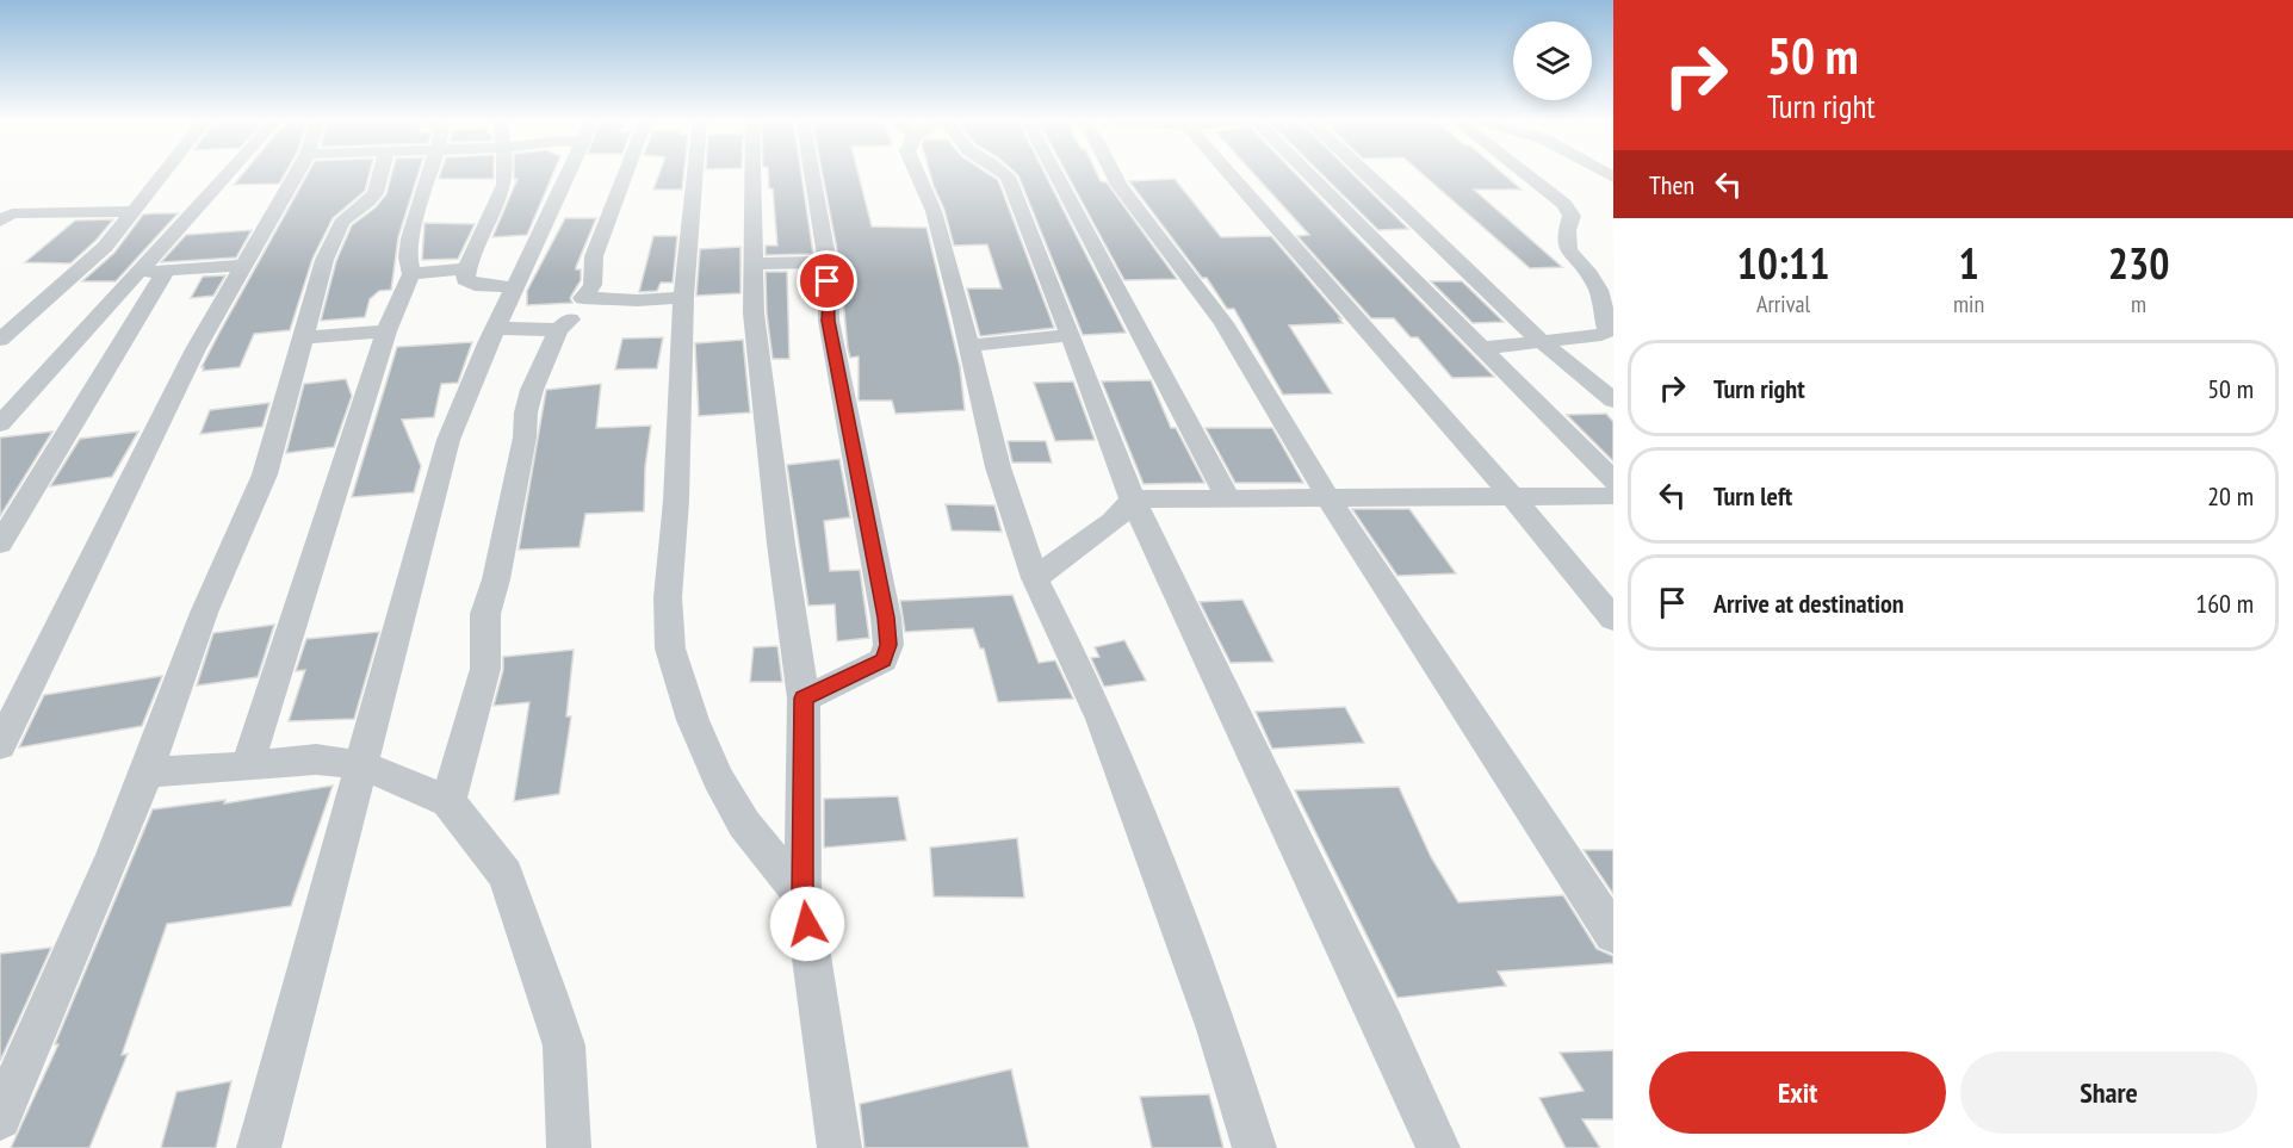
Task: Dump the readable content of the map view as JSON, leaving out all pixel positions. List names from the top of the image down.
{
  "page": {
    "turn": ["50 m", "Turn right"],
    "then": "Then",
    "eta": [
      "10:11",
      "Arrival",
      "1",
      "min",
      "230",
      "m"
    ],
    "list": [
      {
        "name": "Turn right",
        "value": "50 m"
      },
      {
        "name": "Turn left",
        "value": "20 m"
      },
      {
        "name": "Arrive at destination",
        "value": "160 m"
      }
    ],
    "buttons": ["Exit", "Share"]
  }
}
